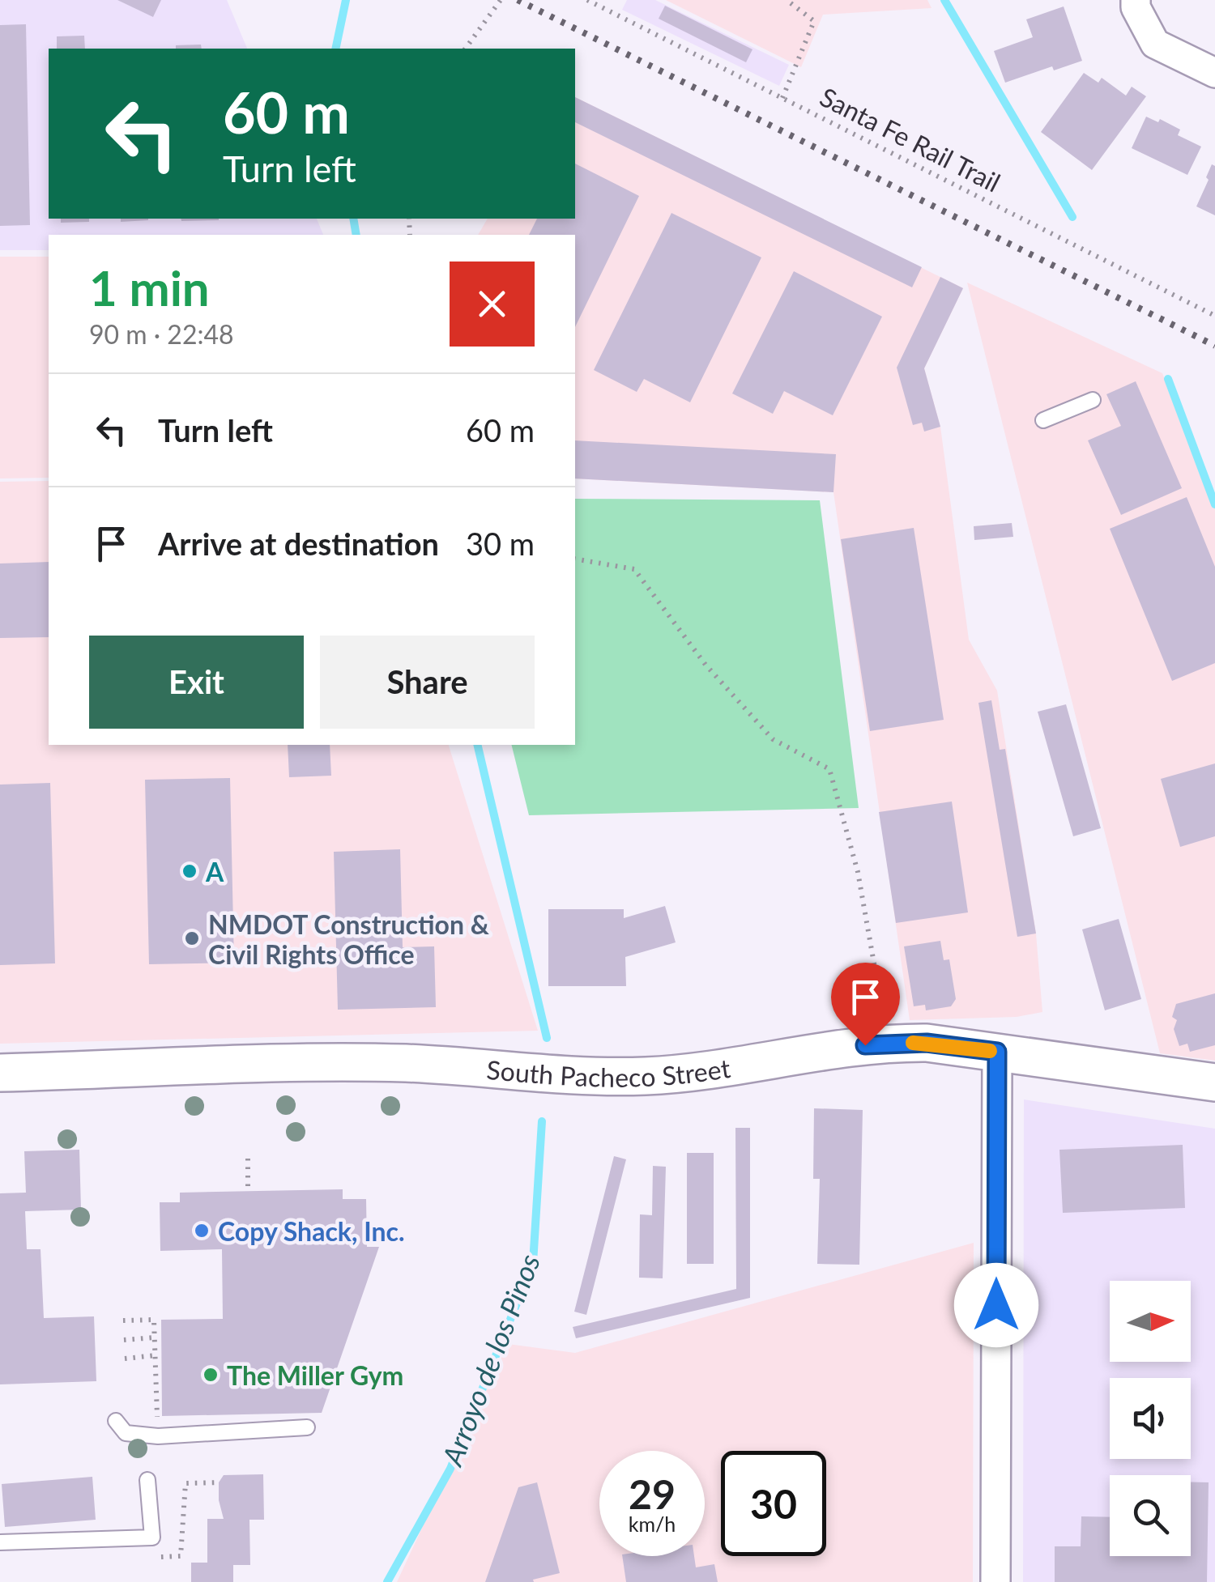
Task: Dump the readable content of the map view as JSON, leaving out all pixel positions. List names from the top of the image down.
{
  "streets": {
    "street": ["South Pacheco Street"],
    "path": ["Santa Fe Rail Trail"]
  },
  "water": ["Arroyo de los Pinos"],
  "places": [
    "A",
    "NMDOT Construction & Civil Rights Office",
    "Copy Shack, Inc.",
    "The Miller Gym"
  ],
  "north": "right",
  "page": {
    "turn": ["60 m", "Turn left"],
    "heading": ["1 min", "90 m · 22:48"],
    "list": [
      {
        "name": "Turn left",
        "value": "60 m"
      },
      {
        "name": "Arrive at destination",
        "value": "30 m"
      }
    ],
    "buttons": ["Exit", "Share"],
    "speed": "29 km/h",
    "limit": "30"
  }
}
